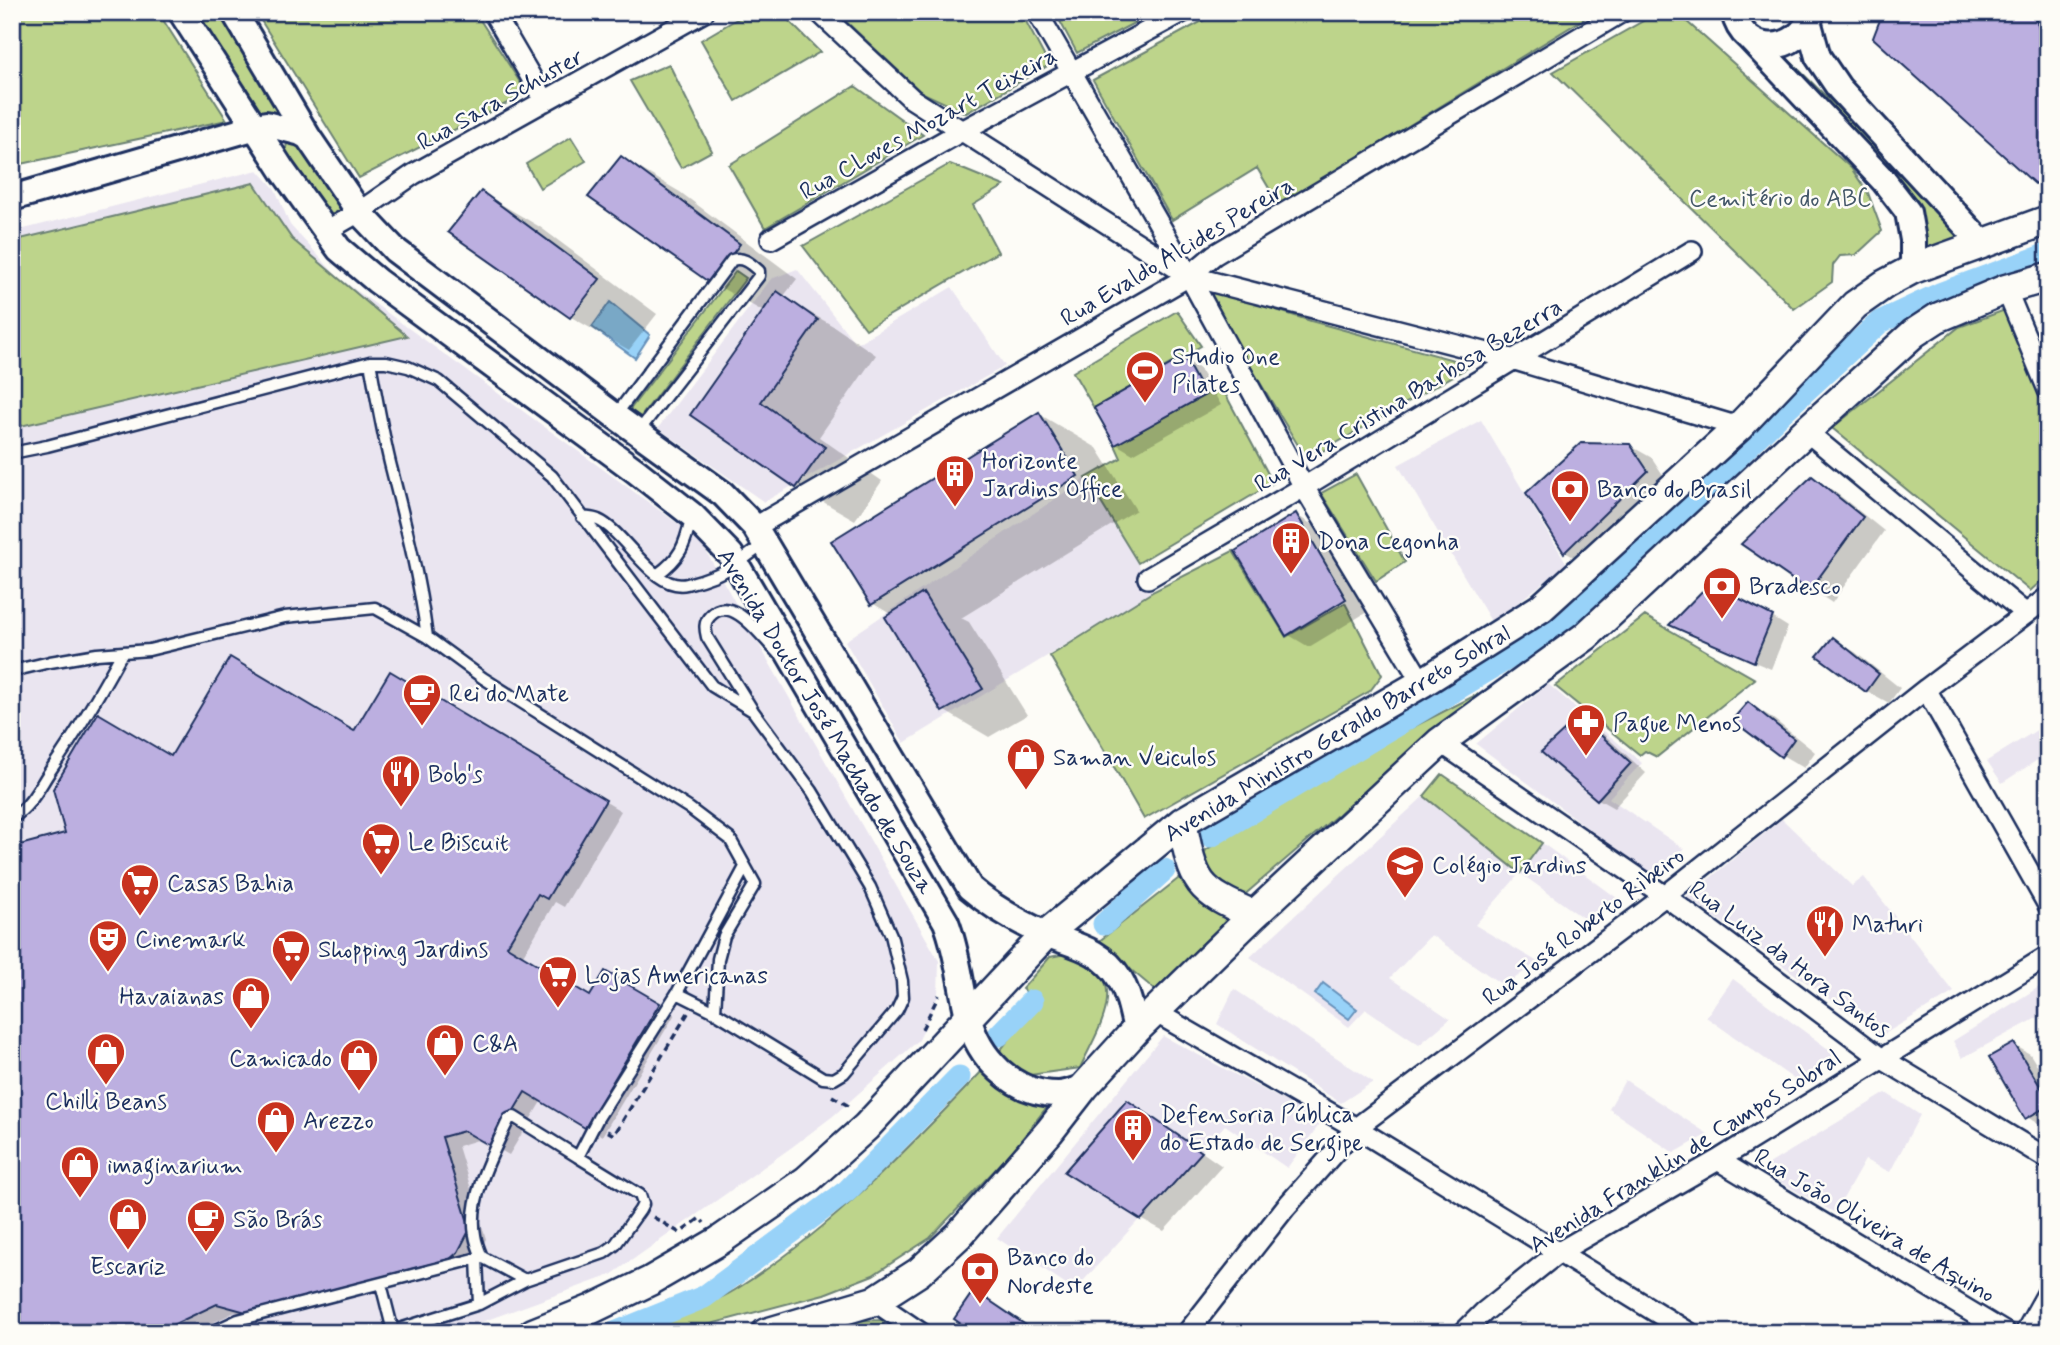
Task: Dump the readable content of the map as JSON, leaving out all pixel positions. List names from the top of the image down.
{
  "streets": {
    "main road": ["Avenida Ministro Geraldo Barreto Sobral"],
    "street": [
      "Rua Sara Schuster",
      "Rua CLoves Mozart Teixeira",
      "Rua Evaldo Alcides Pereira",
      "Rua Vera Cristina Barbosa Bezerra",
      "Avenida Doutor José Machado de Souza",
      "Rua José Roberto Ribeiro",
      "Rua Luiz da Hora Santos",
      "Avenida Franklin de Campos Sobral",
      "Rua João Oliveira de Aquino"
    ]
  },
  "crossings": [
    ["Rua Sara Schuster", "Avenida Doutor José Machado de Souza"],
    ["Rua Evaldo Alcides Pereira", "Avenida Doutor José Machado de Souza"],
    ["Avenida Doutor José Machado de Souza", "Avenida Ministro Geraldo Barreto Sobral"],
    ["Avenida Ministro Geraldo Barreto Sobral", "Rua Luiz da Hora Santos"],
    ["Rua José Roberto Ribeiro", "Rua Luiz da Hora Santos"],
    ["Rua Luiz da Hora Santos", "Avenida Franklin de Campos Sobral"],
    ["Avenida Franklin de Campos Sobral", "Rua João Oliveira de Aquino"]
  ],
  "parks": ["Cemitério do ABC"],
  "places": {
    "sports": ["Studio One Pilates"],
    "building": ["Horizonte Jardins Office", "Dona Cegonha", "Defensoria Pública do Estado de Sergipe"],
    "bank": ["Banco do Brasil", "Bradesco", "Banco do Nordeste"],
    "cafe": ["Rei do Mate", "São Brás"],
    "pharmacy": ["Pague Menos"],
    "shop": [
      "Saman Veiculos",
      "Havaianas",
      "C&A",
      "Chilli Beans",
      "Camicado",
      "Arezzo",
      "imaginarium",
      "Escariz"
    ],
    "restaurant": ["Bob's", "Maturi"],
    "supermarket": [
      "Le Biscuit",
      "Casas Bahia",
      "Shopping Jardins",
      "Lojas Americanas"
    ],
    "school or university": ["Colégio Jardins"],
    "theatre": ["Cinemark"]
  }
}
